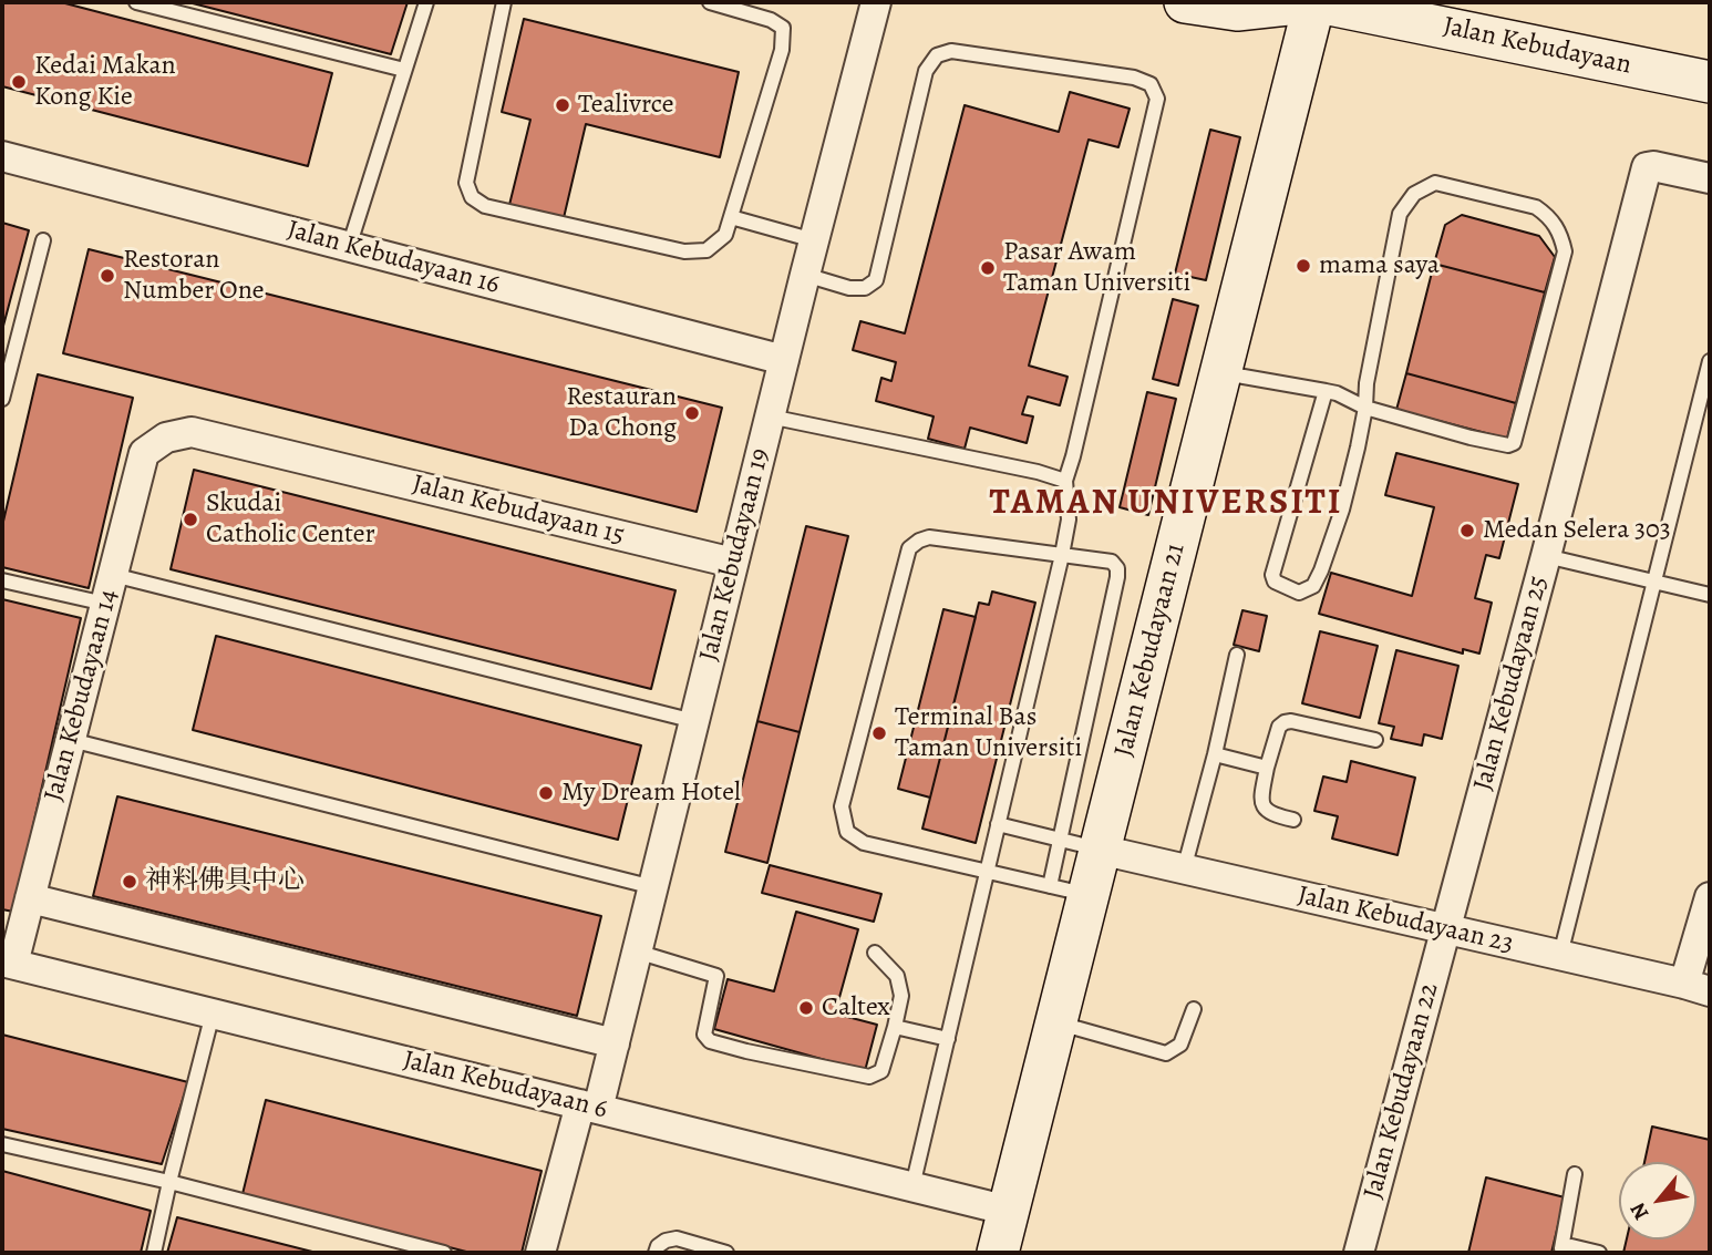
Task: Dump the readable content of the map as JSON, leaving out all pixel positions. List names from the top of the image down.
{
  "streets": {
    "street": [
      "Jalan Kebudayaan",
      "Jalan Kebudayaan 16",
      "Jalan Kebudayaan 15",
      "Jalan Kebudayaan 19",
      "Jalan Kebudayaan 21",
      "Jalan Kebudayaan 25",
      "Jalan Kebudayaan 14",
      "Jalan Kebudayaan 23",
      "Jalan Kebudayaan 6",
      "Jalan Kebudayaan 22"
    ]
  },
  "crossings": [
    ["Jalan Kebudayaan", "Jalan Kebudayaan 21"],
    ["Jalan Kebudayaan 16", "Jalan Kebudayaan 19"],
    ["Jalan Kebudayaan 15", "Jalan Kebudayaan 19"],
    ["Jalan Kebudayaan 15", "Jalan Kebudayaan 14"],
    ["Jalan Kebudayaan 19", "Jalan Kebudayaan 6"],
    ["Jalan Kebudayaan 21", "Jalan Kebudayaan 23"],
    ["Jalan Kebudayaan 21", "Jalan Kebudayaan 6"],
    ["Jalan Kebudayaan 25", "Jalan Kebudayaan 23"],
    ["Jalan Kebudayaan 25", "Jalan Kebudayaan 22"],
    ["Jalan Kebudayaan 14", "Jalan Kebudayaan 6"],
    ["Jalan Kebudayaan 23", "Jalan Kebudayaan 22"]
  ],
  "districts": ["TAMAN UNIVERSITI"],
  "places": [
    "Kedai Makan Kong Kie",
    "Tealivrce",
    "mama saya",
    "Pasar Awam Taman Universiti",
    "Restoran Number One",
    "Restauran Da Chong",
    "Skudai Catholic Center",
    "Medan Selera 303",
    "Terminal Bas Taman Universiti",
    "My Dream Hotel",
    "神料佛具中心",
    "Caltex"
  ],
  "north": "bottom left"
}
